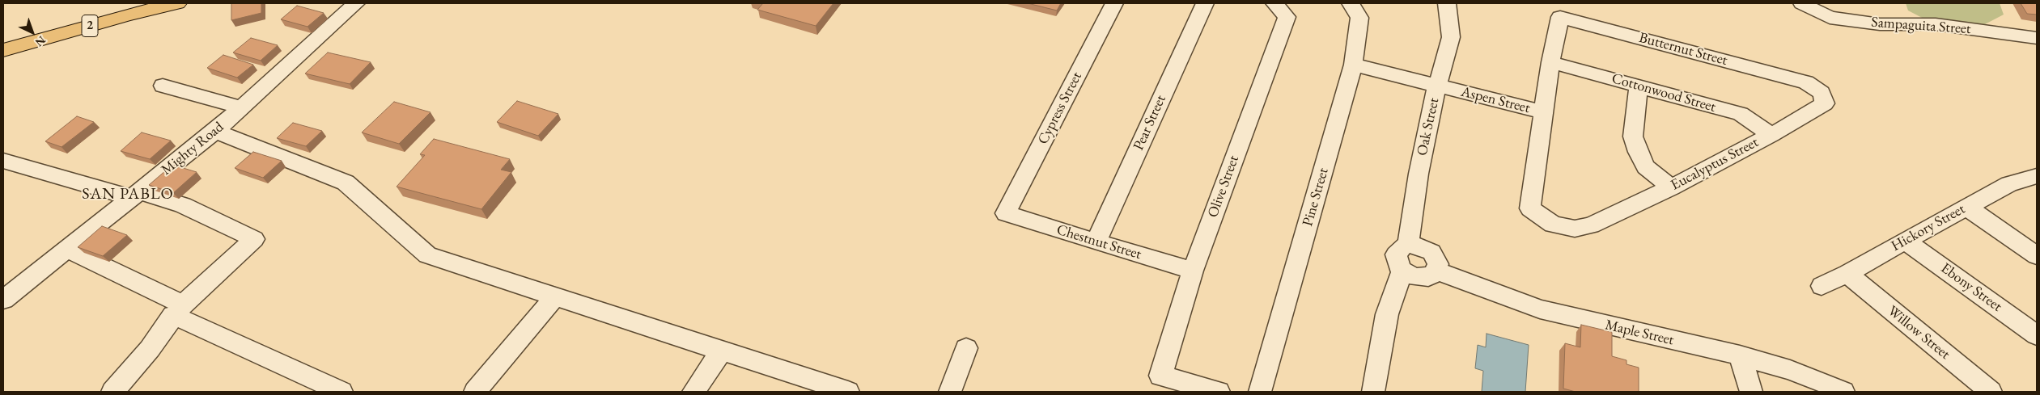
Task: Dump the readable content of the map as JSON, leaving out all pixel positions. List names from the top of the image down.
{
  "streets": {
    "highway": ["2"],
    "street": [
      "Sampaguita Street",
      "Butternut Street",
      "Cottonwood Street",
      "Aspen Street",
      "Cypress Street",
      "Pear Street",
      "Oak Street",
      "Mighty Road",
      "Eucalyptus Street",
      "Olive Street",
      "Pine Street",
      "Hickory Street",
      "Chestnut Street",
      "Ebony Street",
      "Maple Street",
      "Willow Street"
    ]
  },
  "crossings": [
    ["Butternut Street", "Cottonwood Street"],
    ["Butternut Street", "Eucalyptus Street"],
    ["Cottonwood Street", "Eucalyptus Street"],
    ["Aspen Street", "Oak Street"],
    ["Aspen Street", "Eucalyptus Street"],
    ["Aspen Street", "Pine Street"],
    ["Cypress Street", "Chestnut Street"],
    ["Pear Street", "Chestnut Street"],
    ["Oak Street", "Maple Street"],
    ["Olive Street", "Chestnut Street"],
    ["Hickory Street", "Ebony Street"],
    ["Hickory Street", "Willow Street"]
  ],
  "districts": ["SAN PABLO"],
  "north": "bottom right"
}
